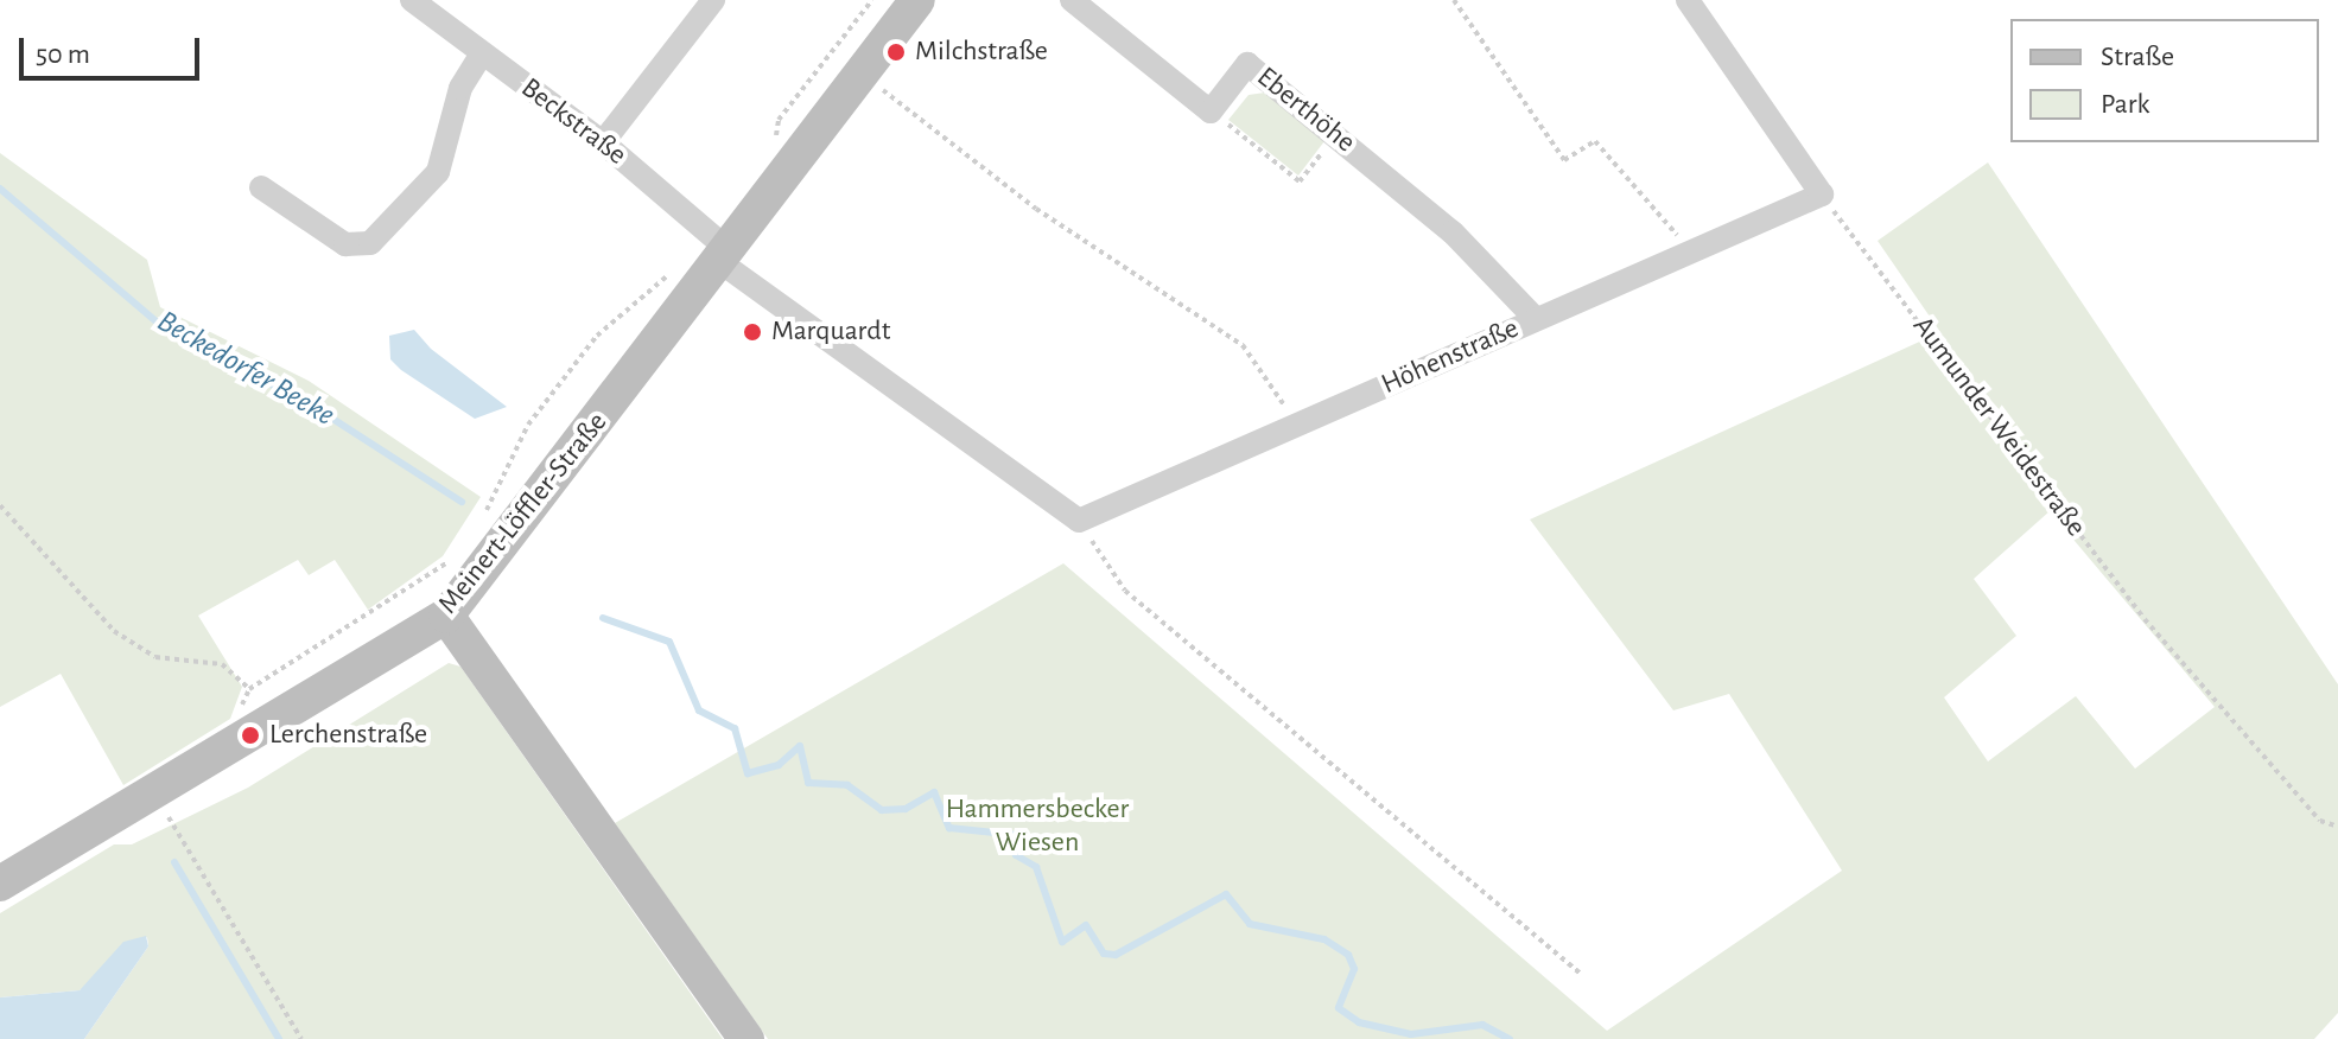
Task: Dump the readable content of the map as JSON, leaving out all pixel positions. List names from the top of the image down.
{
  "streets": {
    "street": [
      "Eberthöhe",
      "Beckstraße",
      "Höhenstraße",
      "Meinert-Löffler-Straße"
    ],
    "path": ["Aumunder Weidestraße"]
  },
  "crossings": [
    ["Eberthöhe", "Höhenstraße"],
    ["Beckstraße", "Meinert-Löffler-Straße"],
    ["Höhenstraße", "Aumunder Weidestraße"]
  ],
  "water": ["Beckedorfer Beeke"],
  "parks": ["Hammersbecker Wiesen"],
  "places": ["Milchstraße", "Marquardt", "Lerchenstraße"],
  "legend": ["Straße", "Park"],
  "scale_bar": "50 m"
}
